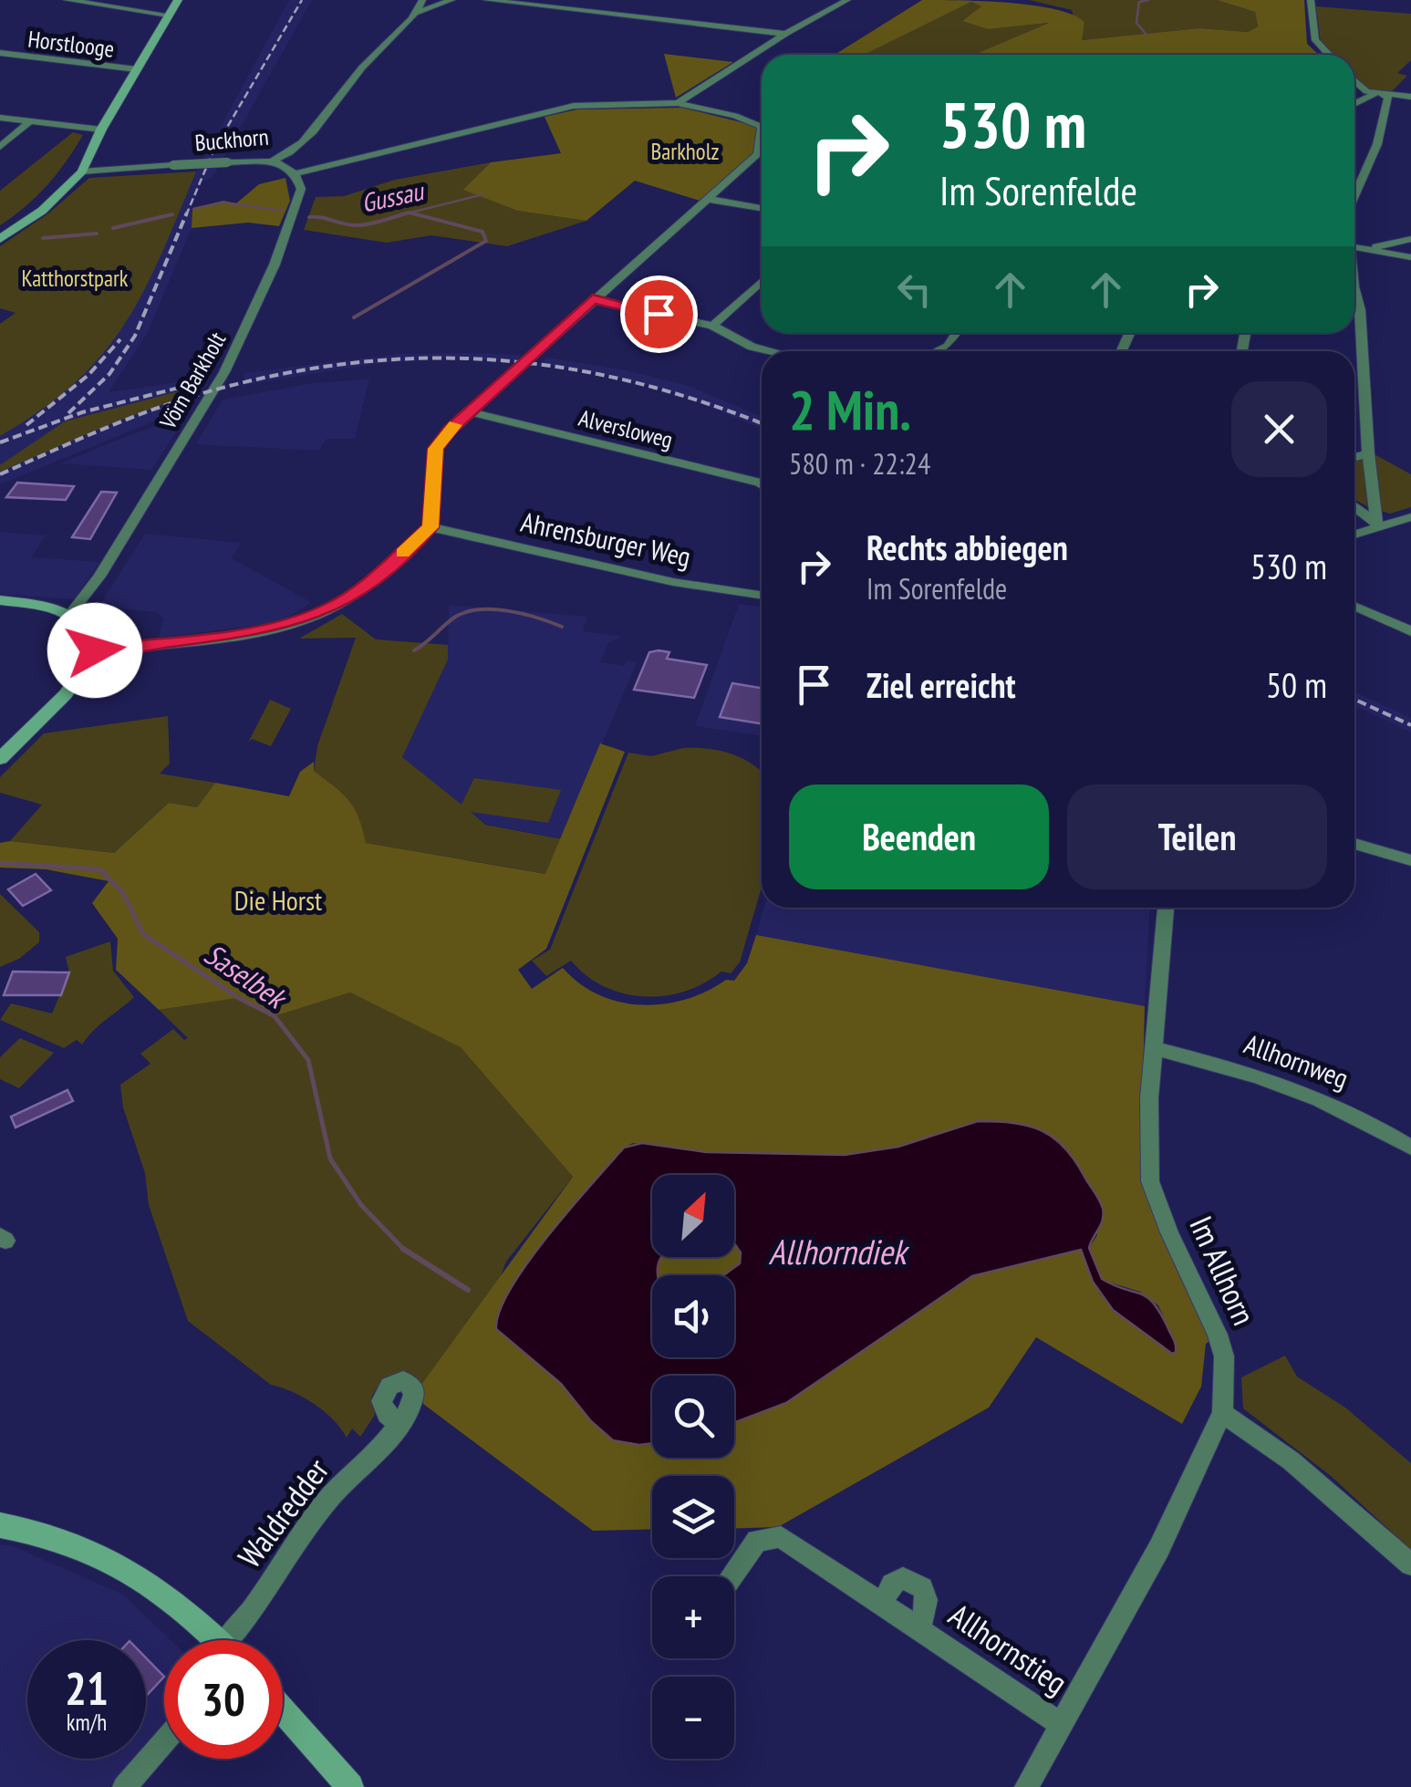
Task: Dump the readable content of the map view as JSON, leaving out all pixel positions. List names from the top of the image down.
{
  "streets": {
    "street": [
      "Horstlooge",
      "Buckhorn",
      "Vörn Barkholt",
      "Alversloweg",
      "Ahrensburger Weg",
      "Allhornweg",
      "Im Allhorn",
      "Waldredder",
      "Allhornstieg"
    ]
  },
  "crossings": [
    ["Allhornweg", "Im Allhorn"],
    ["Im Allhorn", "Allhornstieg"]
  ],
  "water": ["Gussau", "Saselbek", "Allhorndiek"],
  "parks": ["Barkholz", "Katthorstpark", "Die Horst"],
  "north": "top right",
  "page": {
    "turn": ["530 m", "Im Sorenfelde"],
    "heading": ["2 Min.", "580 m · 22:24"],
    "list": [
      {
        "name": "Rechts abbiegen",
        "note": "Im Sorenfelde",
        "value": "530 m"
      },
      {
        "name": "Ziel erreicht",
        "value": "50 m"
      }
    ],
    "buttons": ["Beenden", "Teilen"],
    "map_buttons": ["+", "−"],
    "speed": "21 km/h",
    "limit": "30"
  }
}
